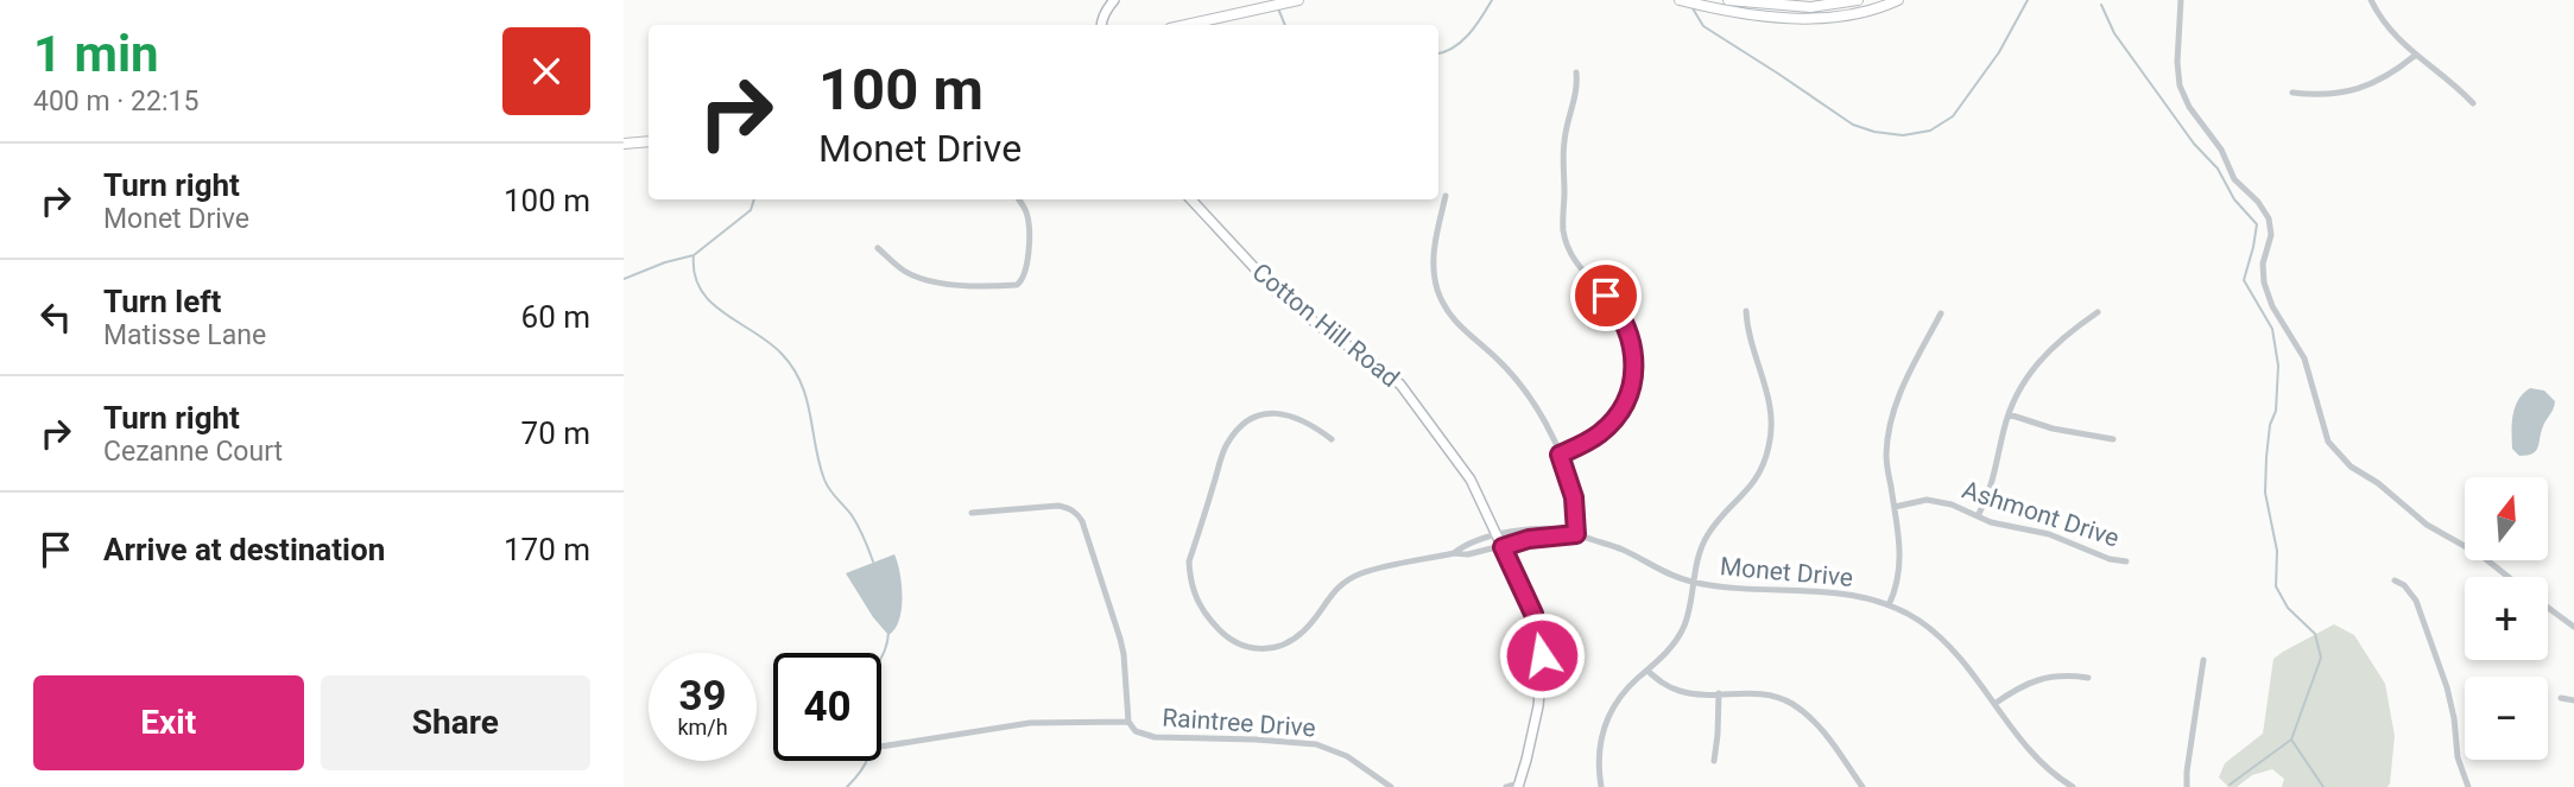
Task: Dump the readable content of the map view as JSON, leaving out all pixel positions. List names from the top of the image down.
{
  "streets": {
    "street": [
      "Cotton Hill Road",
      "Ashmont Drive",
      "Monet Drive",
      "Raintree Drive"
    ]
  },
  "crossings": [
    ["Cotton Hill Road", "Monet Drive"]
  ],
  "north": "top",
  "page": {
    "heading": ["1 min", "400 m · 22:15"],
    "turn": ["100 m", "Monet Drive"],
    "list": [
      {
        "name": "Turn right",
        "note": "Monet Drive",
        "value": "100 m"
      },
      {
        "name": "Turn left",
        "note": "Matisse Lane",
        "value": "60 m"
      },
      {
        "name": "Turn right",
        "note": "Cezanne Court",
        "value": "70 m"
      },
      {
        "name": "Arrive at destination",
        "value": "170 m"
      }
    ],
    "map_buttons": ["+", "−"],
    "speed": "39 km/h",
    "limit": "40",
    "buttons": ["Exit", "Share"]
  }
}
